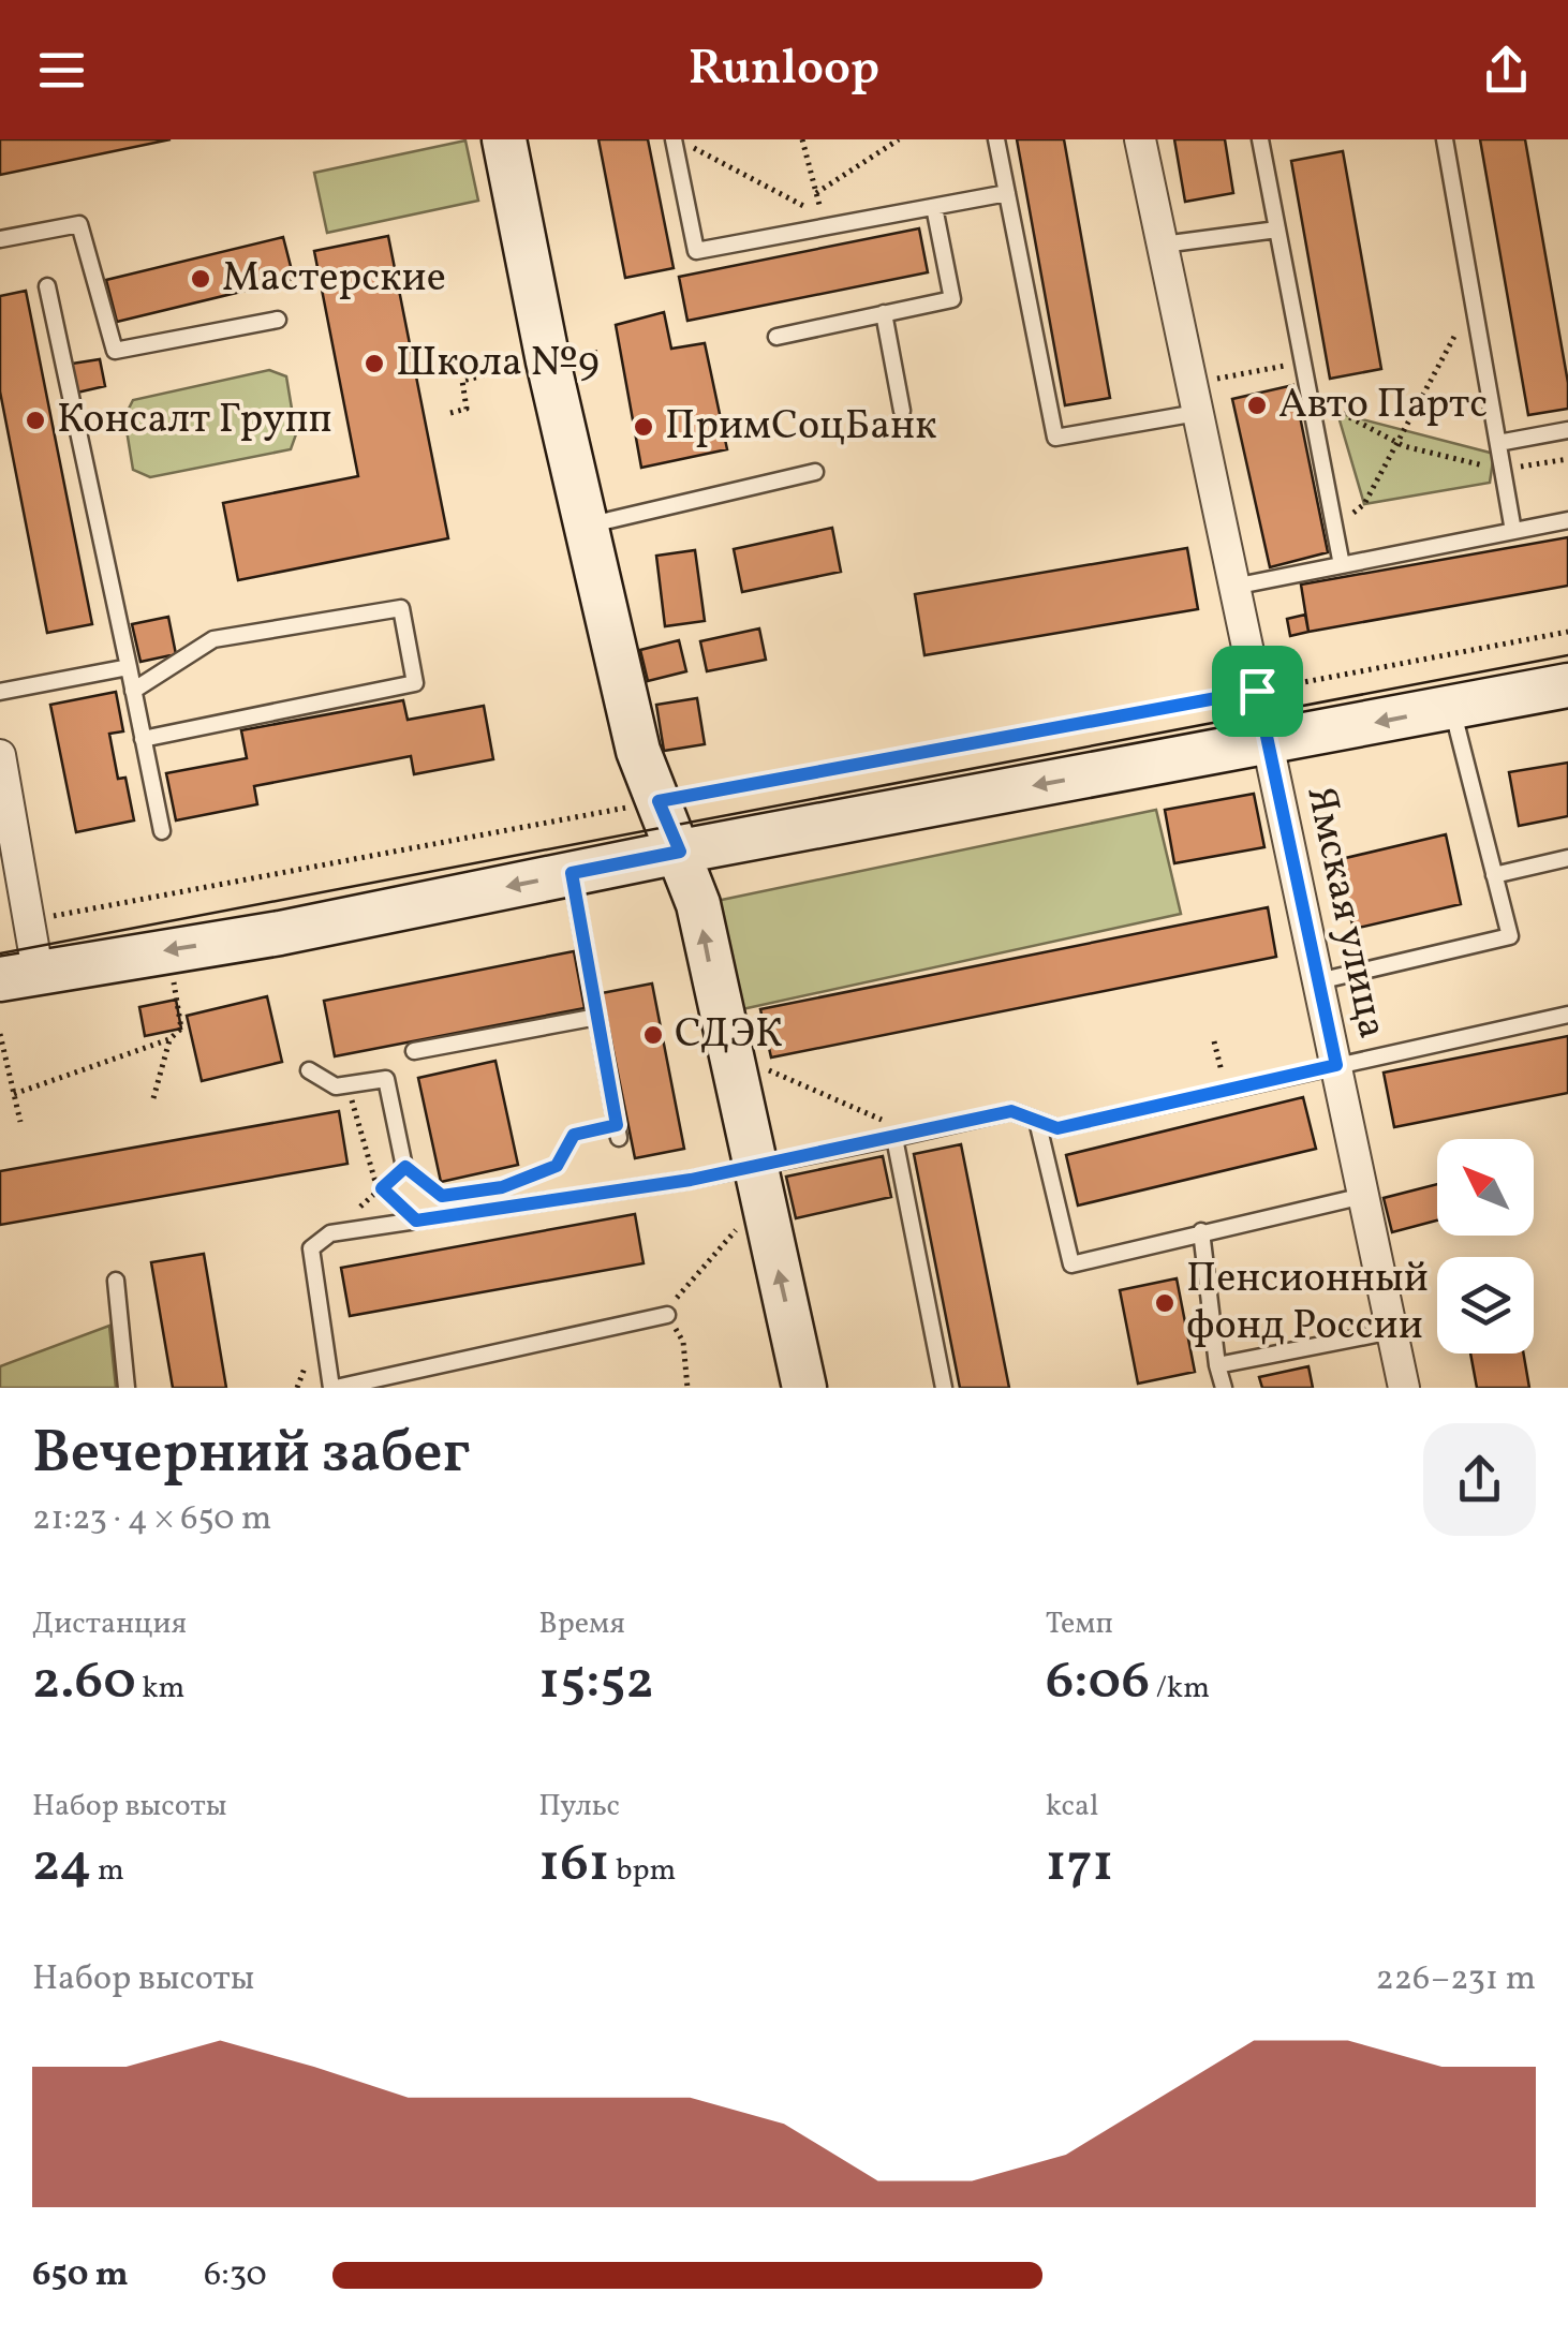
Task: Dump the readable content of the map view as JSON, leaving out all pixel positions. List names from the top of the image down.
{
  "streets": {
    "street": ["Ямская улица"]
  },
  "places": [
    "Мастерские",
    "Школа №9",
    "Авто Партс",
    "Консалт Групп",
    "ПримСоцБанк",
    "СДЭК",
    "Пенсионный фонд России"
  ],
  "north": "top left",
  "page": {
    "header": "Runloop",
    "heading": ["Вечерний забег", "21:23 · 4 × 650 m"],
    "stats": [
      ["Дистанция", "2.60 km"],
      ["Время", "15:52"],
      ["Темп", "6:06 /km"],
      ["Набор высоты", "24 m"],
      ["Пульс", "161 bpm"],
      ["kcal", "171"]
    ],
    "chart": ["Набор высоты", "226–231 m"],
    "list": [
      {
        "name": "650 m",
        "note": "6:30"
      }
    ]
  }
}
